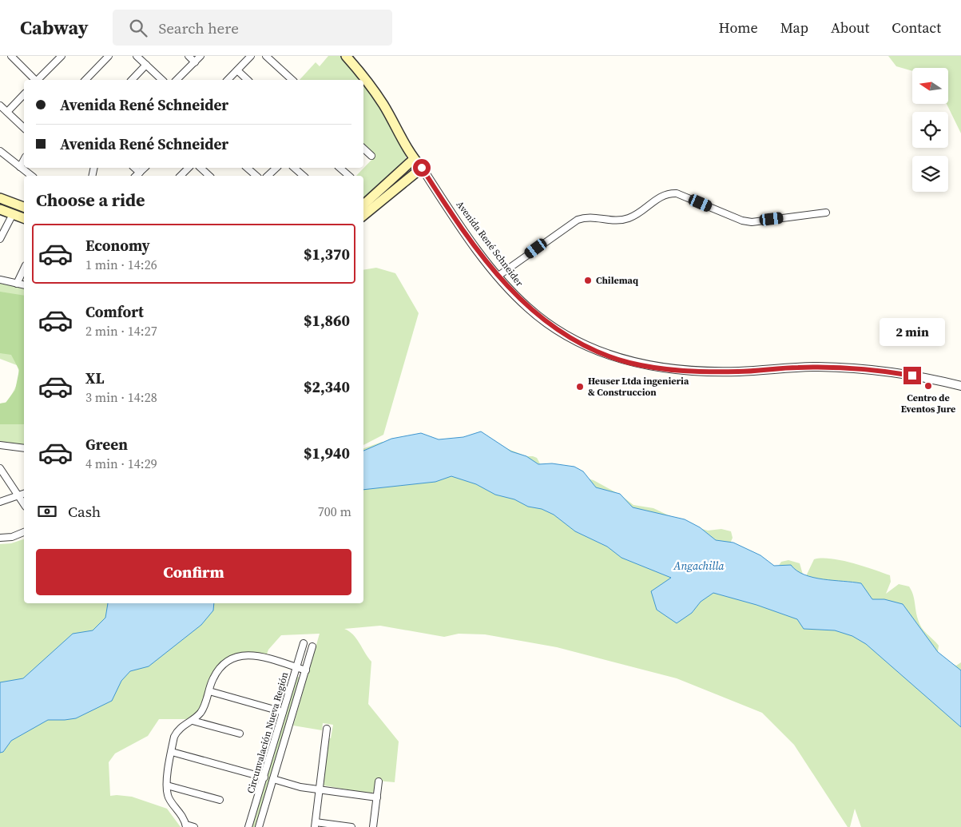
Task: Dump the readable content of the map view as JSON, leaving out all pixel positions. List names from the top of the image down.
{
  "streets": {
    "main road": ["Avenida René Schneider"],
    "street": ["Circunvalación Nueva Región"]
  },
  "water": ["Angachilla"],
  "places": ["Chilemaq", "Centro de Eventos Jure", "Heuser Ltda ingenieria & Construccion"],
  "north": "left",
  "page": {
    "header": "Cabway",
    "search": "Search here",
    "nav": [
      "Home",
      "Map",
      "About",
      "Contact"
    ],
    "banner": ["Avenida René Schneider", "Avenida René Schneider"],
    "heading": "Choose a ride",
    "list": [
      {
        "name": "Economy",
        "note": "1 min · 14:26",
        "value": "$1,370"
      },
      {
        "name": "Comfort",
        "note": "2 min · 14:27",
        "value": "$1,860"
      },
      {
        "name": "XL",
        "note": "3 min · 14:28",
        "value": "$2,340"
      },
      {
        "name": "Green",
        "note": "4 min · 14:29",
        "value": "$1,940"
      }
    ],
    "bubble": "2 min",
    "pay": ["Cash", "700 m"],
    "buttons": "Confirm"
  }
}
